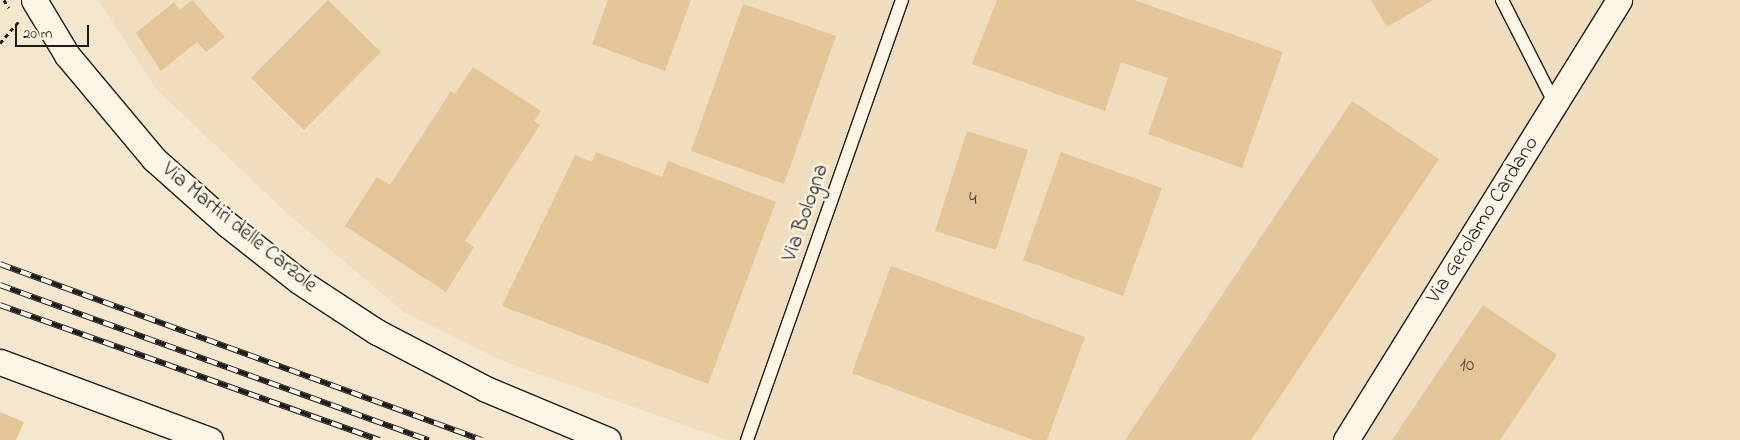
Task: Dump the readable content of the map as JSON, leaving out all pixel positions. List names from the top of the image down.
{
  "streets": {
    "street": ["Via Gerolamo Cardano", "Via Martiri delle Carzole"],
    "lane": ["Via Bologna"]
  },
  "house_numbers": ["4", "10"],
  "scale_bar": "20 m"
}
